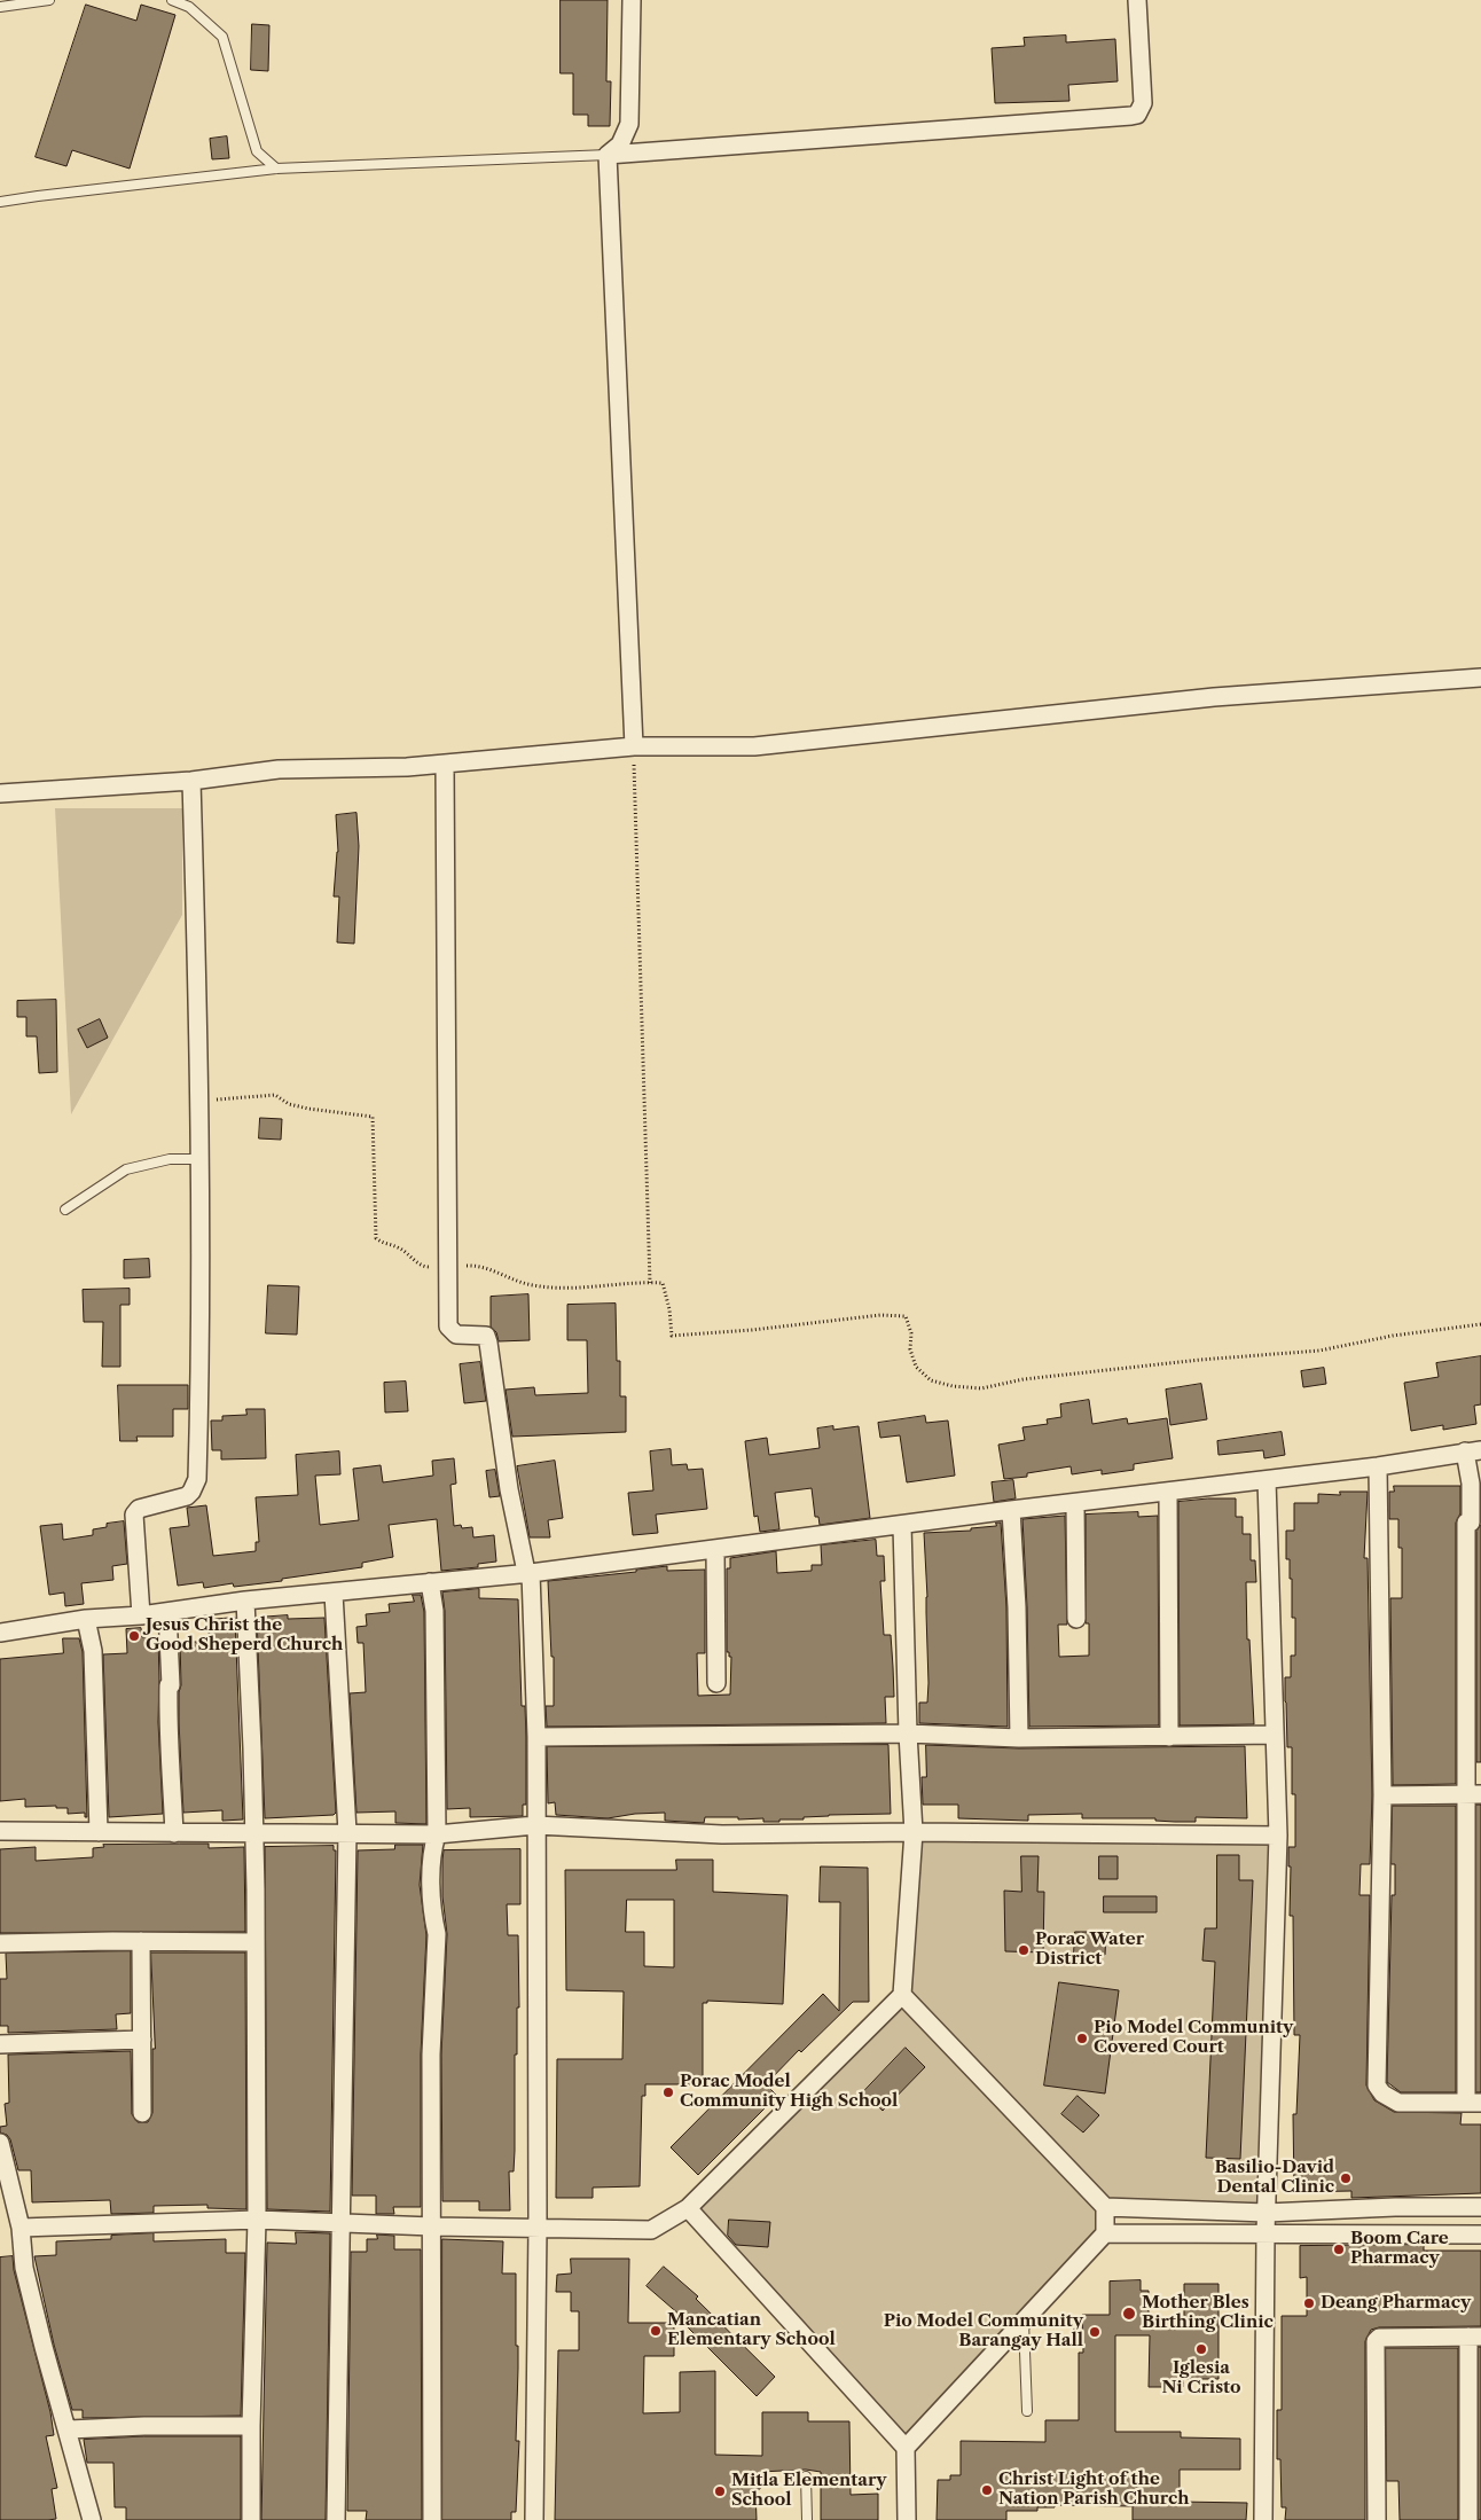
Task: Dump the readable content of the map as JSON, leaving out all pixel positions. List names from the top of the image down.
{
  "places": [
    "Jesus Christ the Good Sheperd Church",
    "Porac Water District",
    "Pio Model Community Covered Court",
    "Porac Model Community High School",
    "Basilio-David Dental Clinic",
    "Boom Care Pharmacy",
    "Deang Pharmacy",
    "Mother Bles Birthing Clinic",
    "Mancatian Elementary School",
    "Pio Model Community Barangay Hall",
    "Iglesia Ni Cristo",
    "Christ Light of the Nation Parish Church",
    "Mitla Elementary School"
  ]
}
